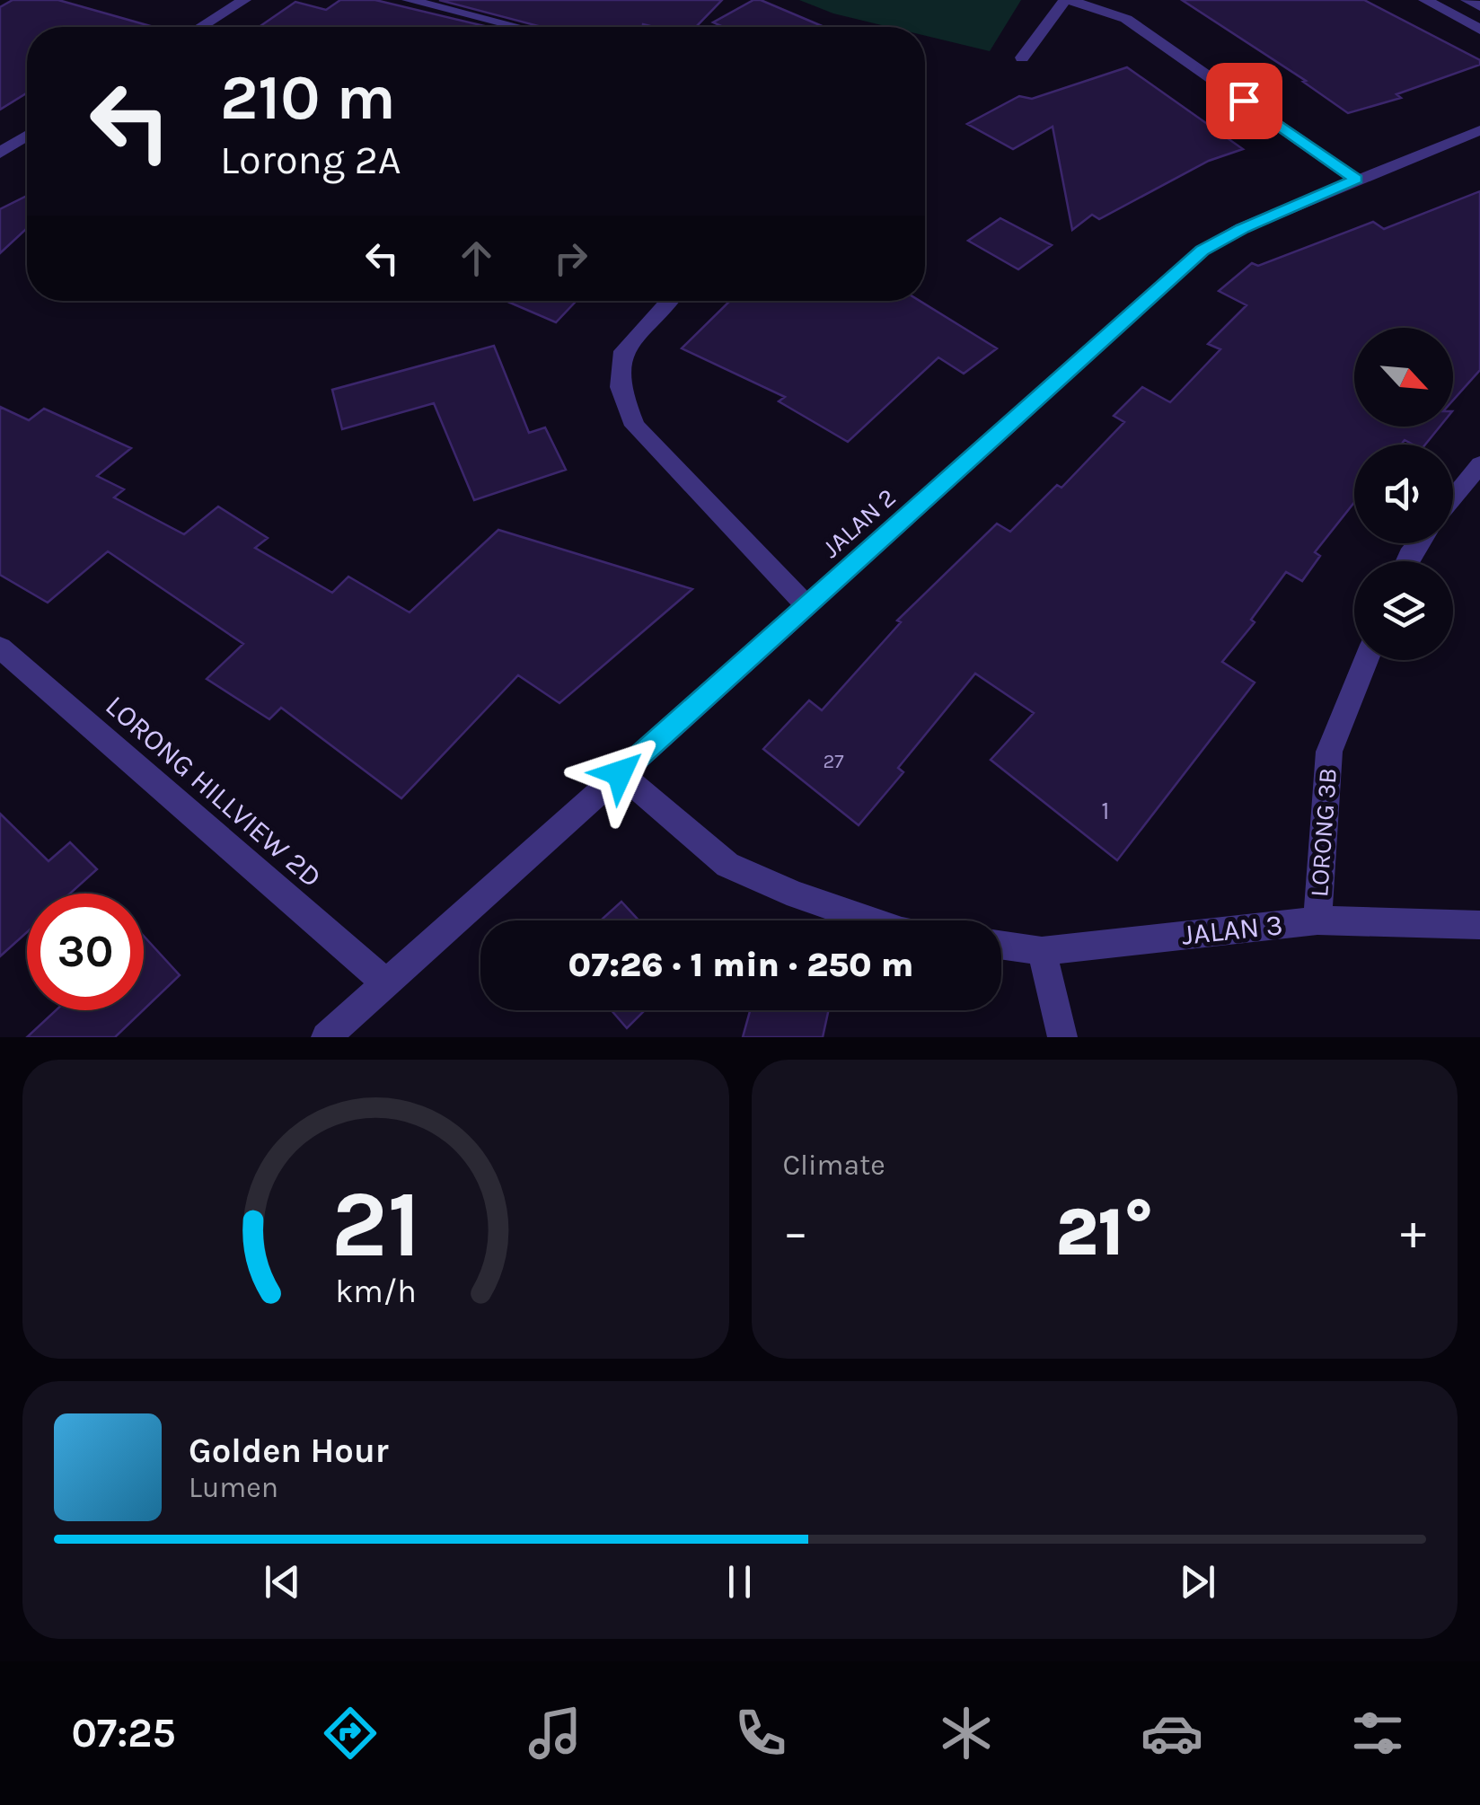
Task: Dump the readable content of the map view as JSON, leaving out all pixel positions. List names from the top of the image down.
{
  "streets": {
    "street": [
      "JALAN 2",
      "LORONG HILLVIEW 2D",
      "LORONG 3B",
      "JALAN 3"
    ]
  },
  "crossings": [
    ["JALAN 2", "LORONG HILLVIEW 2D"],
    ["LORONG 3B", "JALAN 3"]
  ],
  "house_numbers": ["27", "1"],
  "north": "bottom right",
  "page": {
    "turn": ["210 m", "Lorong 2A"],
    "limit": "30",
    "trip": "07:26 · 1 min · 250 m",
    "tile": "Climate",
    "heat": ["−", "21°", "+"],
    "song": ["Golden Hour", "Lumen"],
    "tabs": "07:25",
    "gauge": ["21", "km/h"]
  }
}
